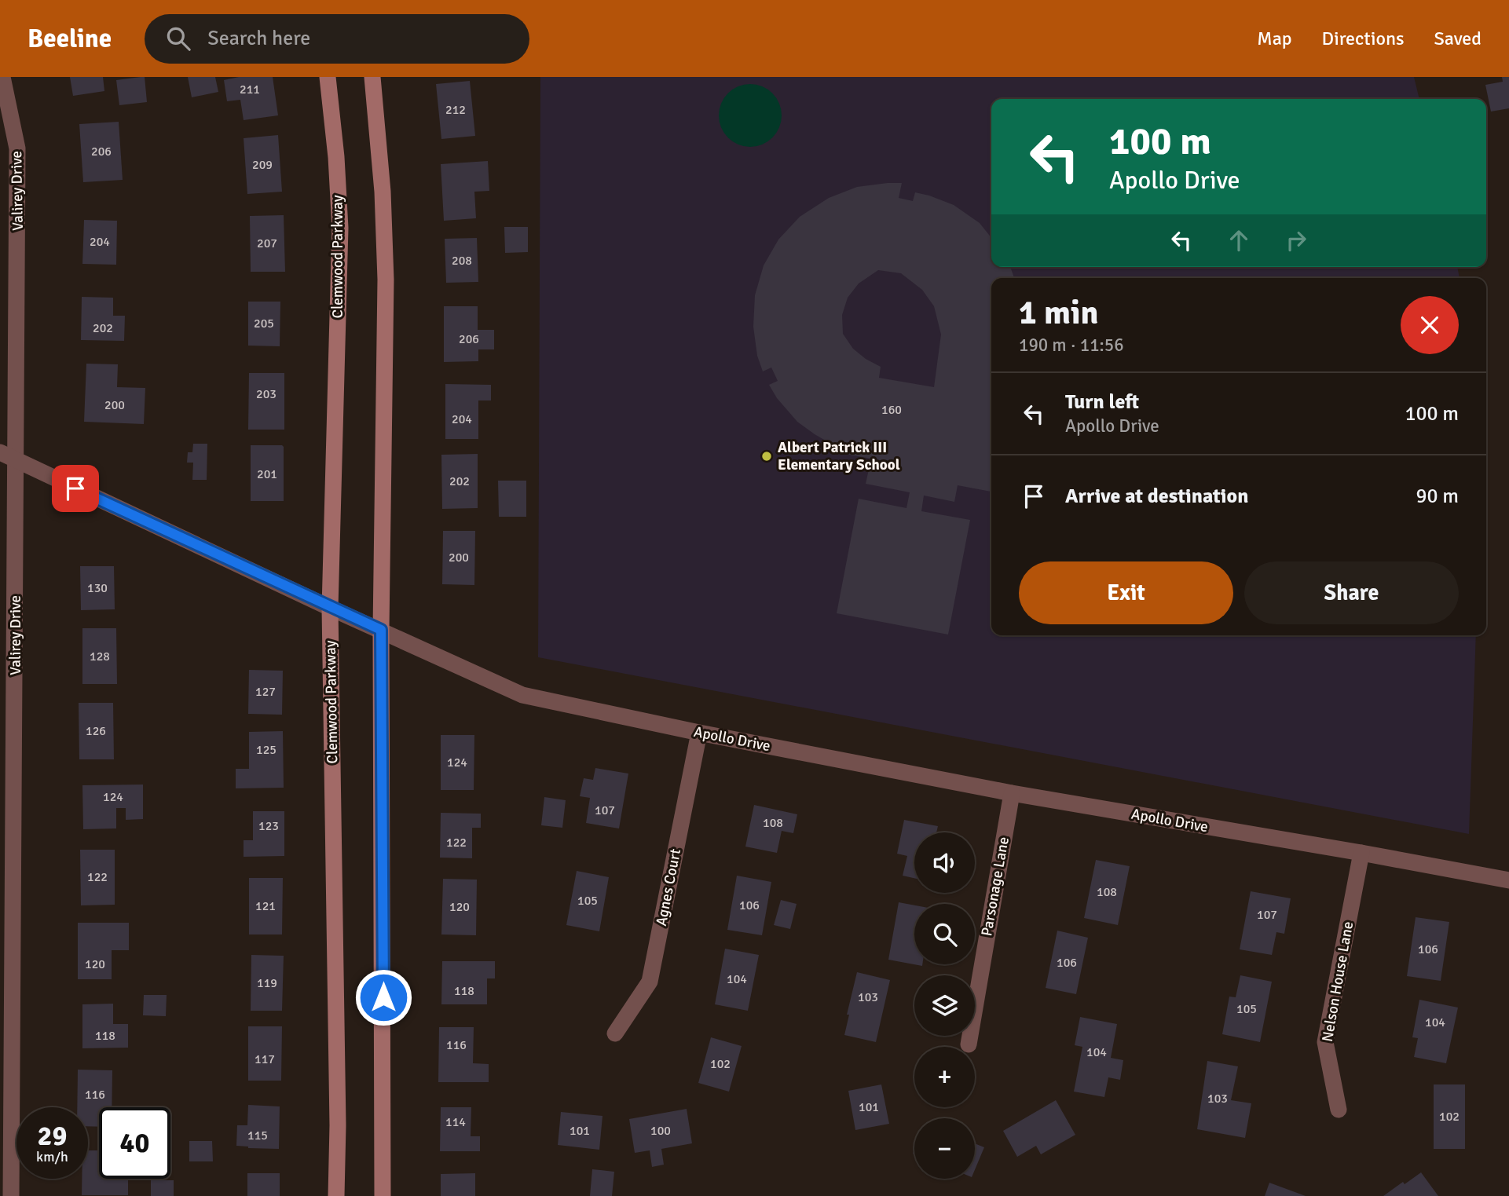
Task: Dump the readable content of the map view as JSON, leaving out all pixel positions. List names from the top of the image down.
{
  "streets": {
    "street": [
      "Valirey Drive",
      "Clemwood Parkway",
      "Apollo Drive",
      "Parsonage Lane",
      "Agnes Court",
      "Nelson House Lane"
    ]
  },
  "crossings": [
    ["Valirey Drive", "Apollo Drive"],
    ["Clemwood Parkway", "Apollo Drive"],
    ["Apollo Drive", "Parsonage Lane"],
    ["Apollo Drive", "Agnes Court"],
    ["Apollo Drive", "Nelson House Lane"]
  ],
  "places": ["Albert Patrick III Elementary School"],
  "house_numbers": [
    "211",
    "212",
    "206",
    "209",
    "204",
    "207",
    "208",
    "205",
    "202",
    "206",
    "203",
    "200",
    "160",
    "204",
    "201",
    "202",
    "200",
    "130",
    "128",
    "127",
    "126",
    "125",
    "124",
    "124",
    "107",
    "108",
    "123",
    "122",
    "122",
    "108",
    "105",
    "106",
    "121",
    "120",
    "107",
    "106",
    "106",
    "120",
    "104",
    "119",
    "118",
    "103",
    "105",
    "104",
    "118",
    "116",
    "104",
    "117",
    "102",
    "116",
    "103",
    "101",
    "102",
    "114",
    "101",
    "100",
    "115"
  ],
  "page": {
    "header": "Beeline",
    "search": "Search here",
    "nav": ["Map", "Directions", "Saved"],
    "turn": ["100 m", "Apollo Drive"],
    "heading": ["1 min", "190 m · 11:56"],
    "list": [
      {
        "name": "Turn left",
        "note": "Apollo Drive",
        "value": "100 m"
      },
      {
        "name": "Arrive at destination",
        "value": "90 m"
      }
    ],
    "buttons": ["Exit", "Share"],
    "map_buttons": ["+", "−"],
    "speed": "29 km/h",
    "limit": "40"
  }
}
